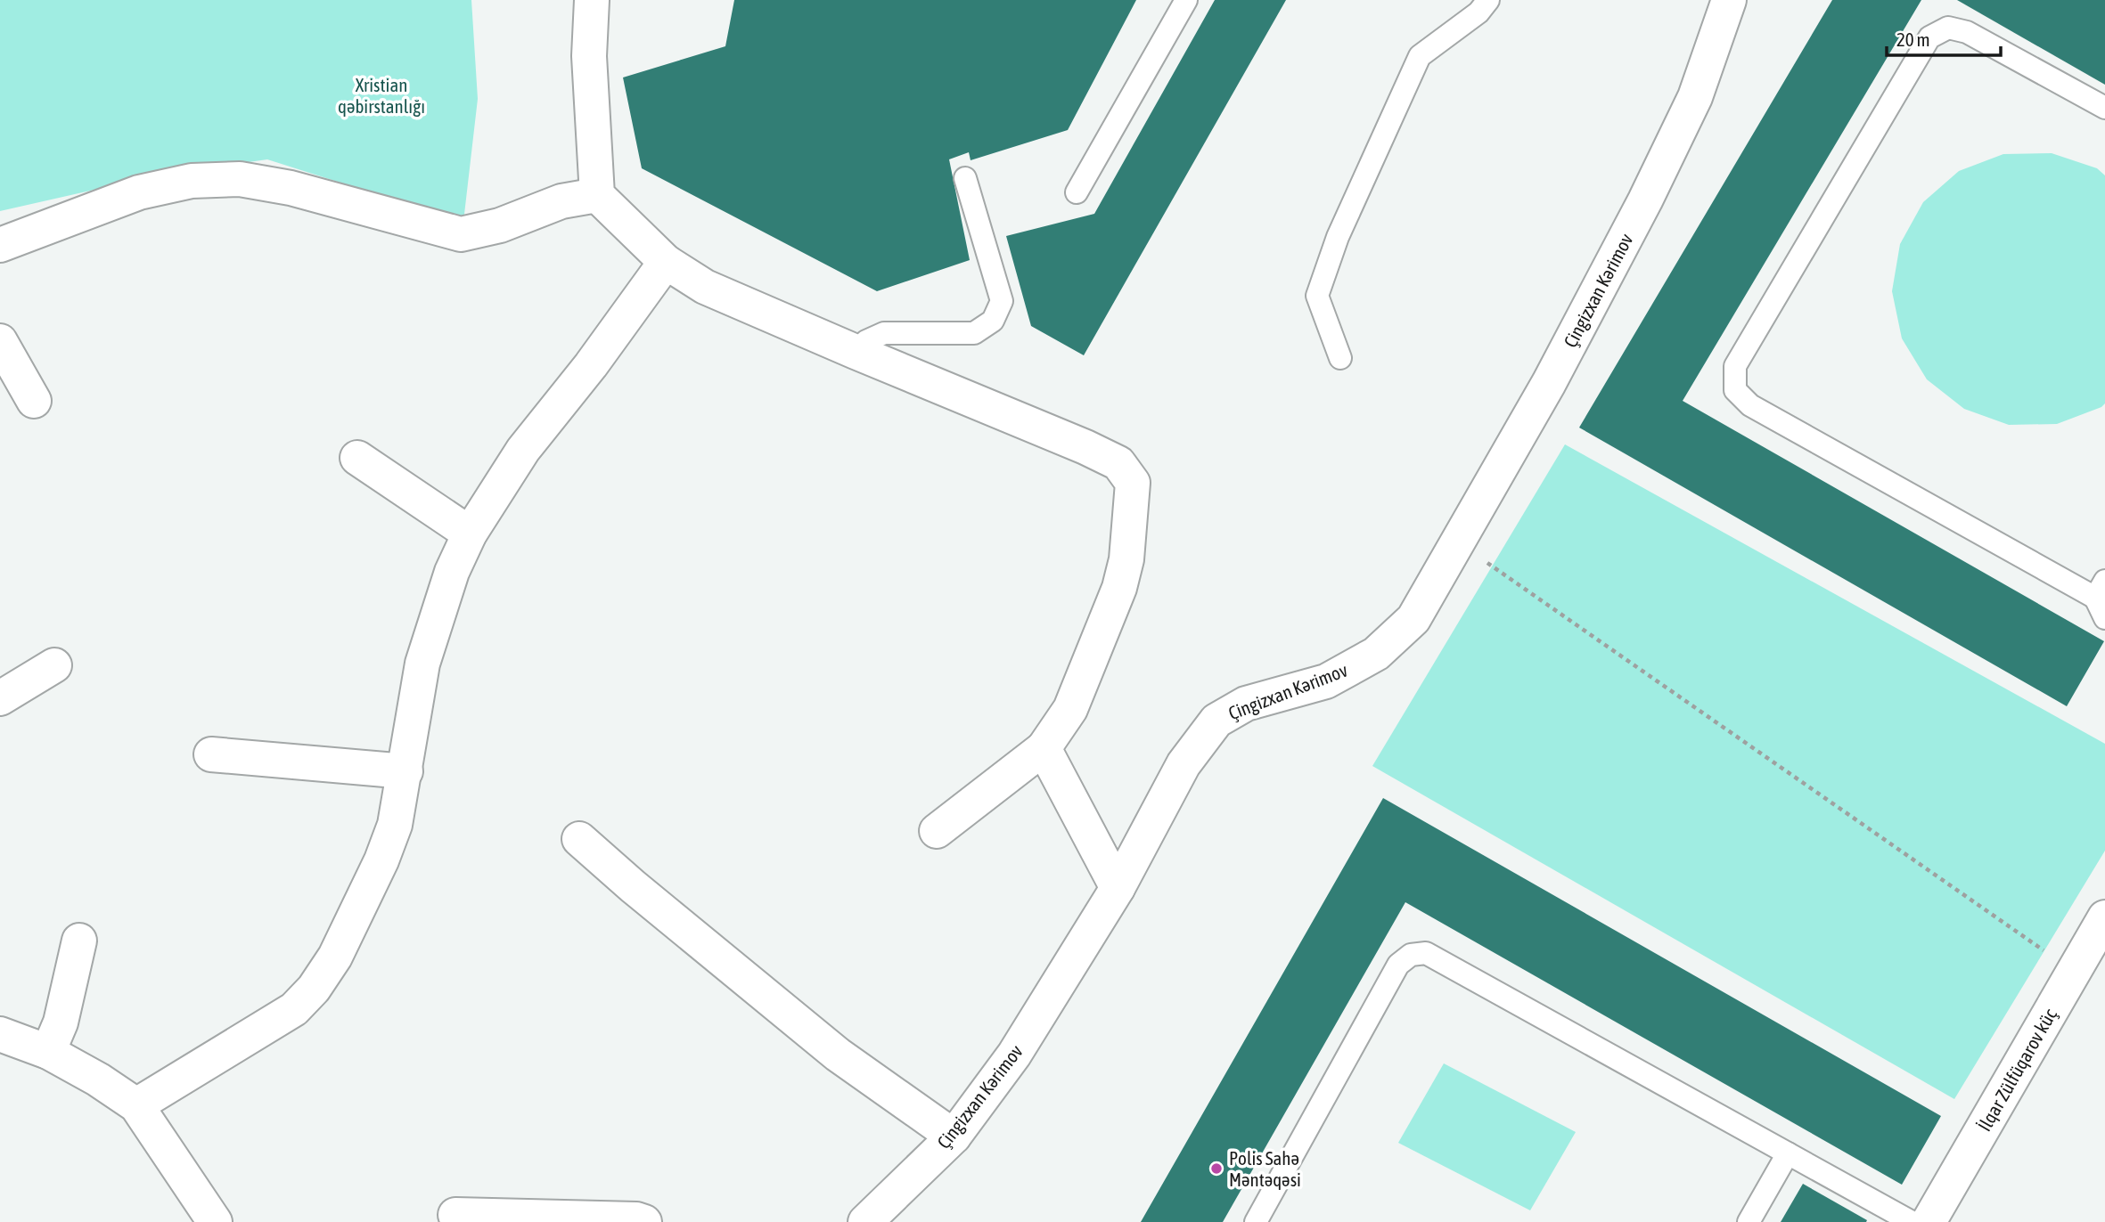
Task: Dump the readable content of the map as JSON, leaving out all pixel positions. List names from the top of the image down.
{
  "streets": {
    "street": ["Çingizxan Kərimov", "İlqar Zülfüqarov küç"]
  },
  "parks": ["Xristian qəbirstanlığı"],
  "places": ["Polis Sahə Məntəqəsi"],
  "scale_bar": "20 m"
}
